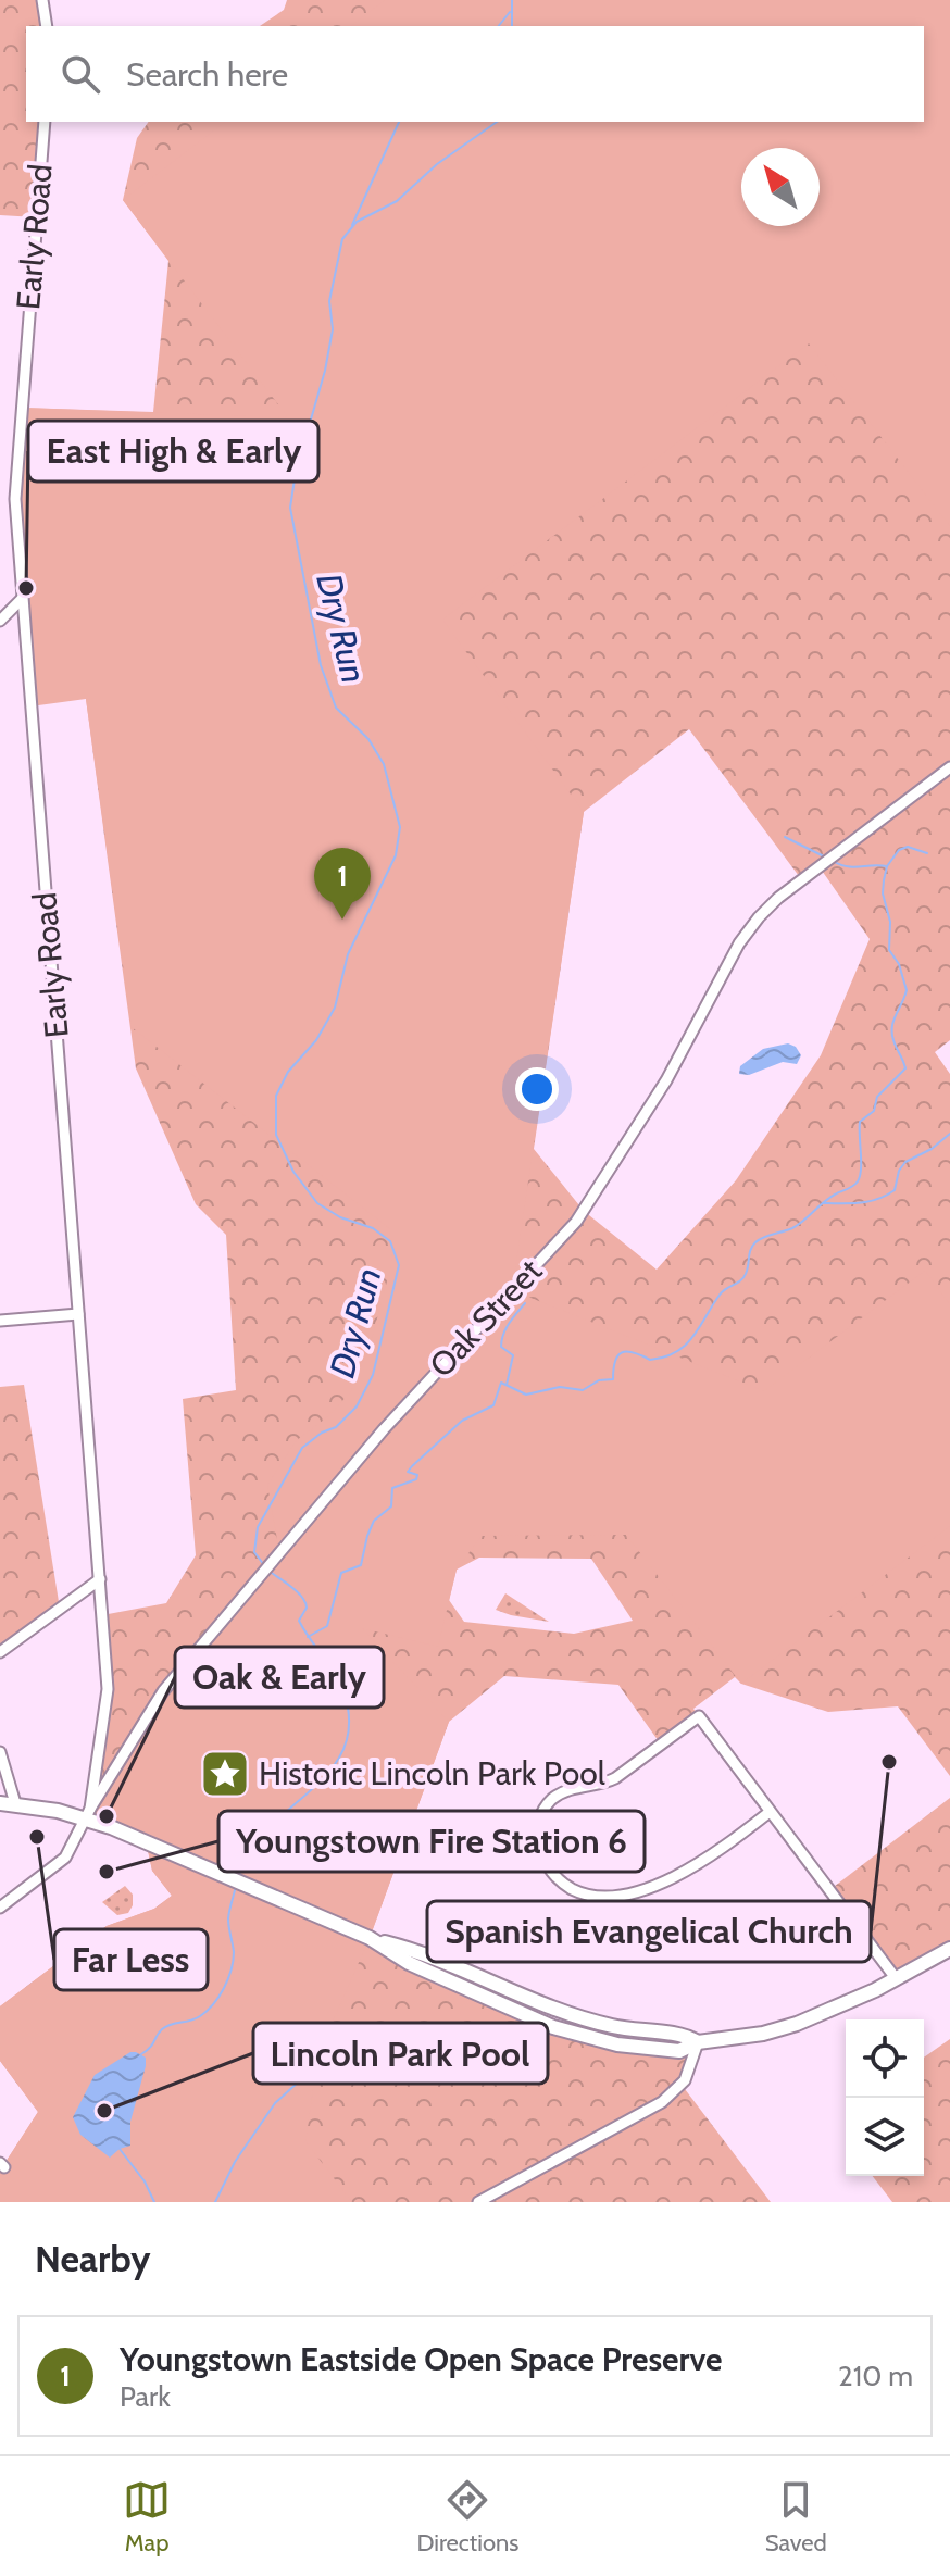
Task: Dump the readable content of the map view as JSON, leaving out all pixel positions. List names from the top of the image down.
{
  "streets": {
    "street": ["Early Road", "Oak Street"]
  },
  "crossings": [
    ["Early Road", "Oak Street"]
  ],
  "water": ["Dry Run"],
  "places": {
    "other": [
      "East High & Early",
      "Spanish Evangelical Church",
      "Oak & Early",
      "Far Less",
      "Youngstown Fire Station 6",
      "Lincoln Park Pool"
    ],
    "place": ["Historic Lincoln Park Pool"]
  },
  "north": "top left",
  "page": {
    "search": "Search here",
    "pins": "1",
    "heading": "Nearby",
    "list": [
      {
        "mark": "1",
        "name": "Youngstown Eastside Open Space Preserve",
        "note": "Park",
        "value": "210 m"
      }
    ],
    "nav": ["Map", "Directions", "Saved"]
  }
}
